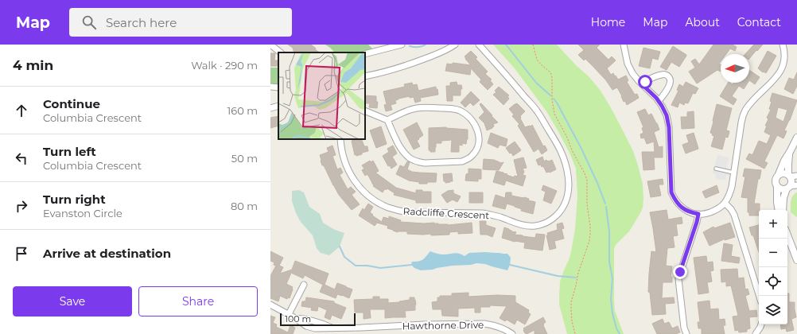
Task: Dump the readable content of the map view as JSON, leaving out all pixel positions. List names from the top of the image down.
{
  "streets": {
    "street": ["Radcliffe Crescent", "Hawthorne Drive"]
  },
  "scale_bar": "100 m",
  "north": "left",
  "page": {
    "header": "Map",
    "search": "Search here",
    "nav": [
      "Home",
      "Map",
      "About",
      "Contact"
    ],
    "heading": ["4 min", "Walk · 290 m"],
    "list": [
      ["Continue", "Columbia Crescent", "160 m"],
      ["Turn left", "Columbia Crescent", "50 m"],
      ["Turn right", "Evanston Circle", "80 m"],
      "Arrive at destination"
    ],
    "map_buttons": ["+", "−"],
    "buttons": ["Save", "Share"],
    "scale": "100 m"
  }
}
